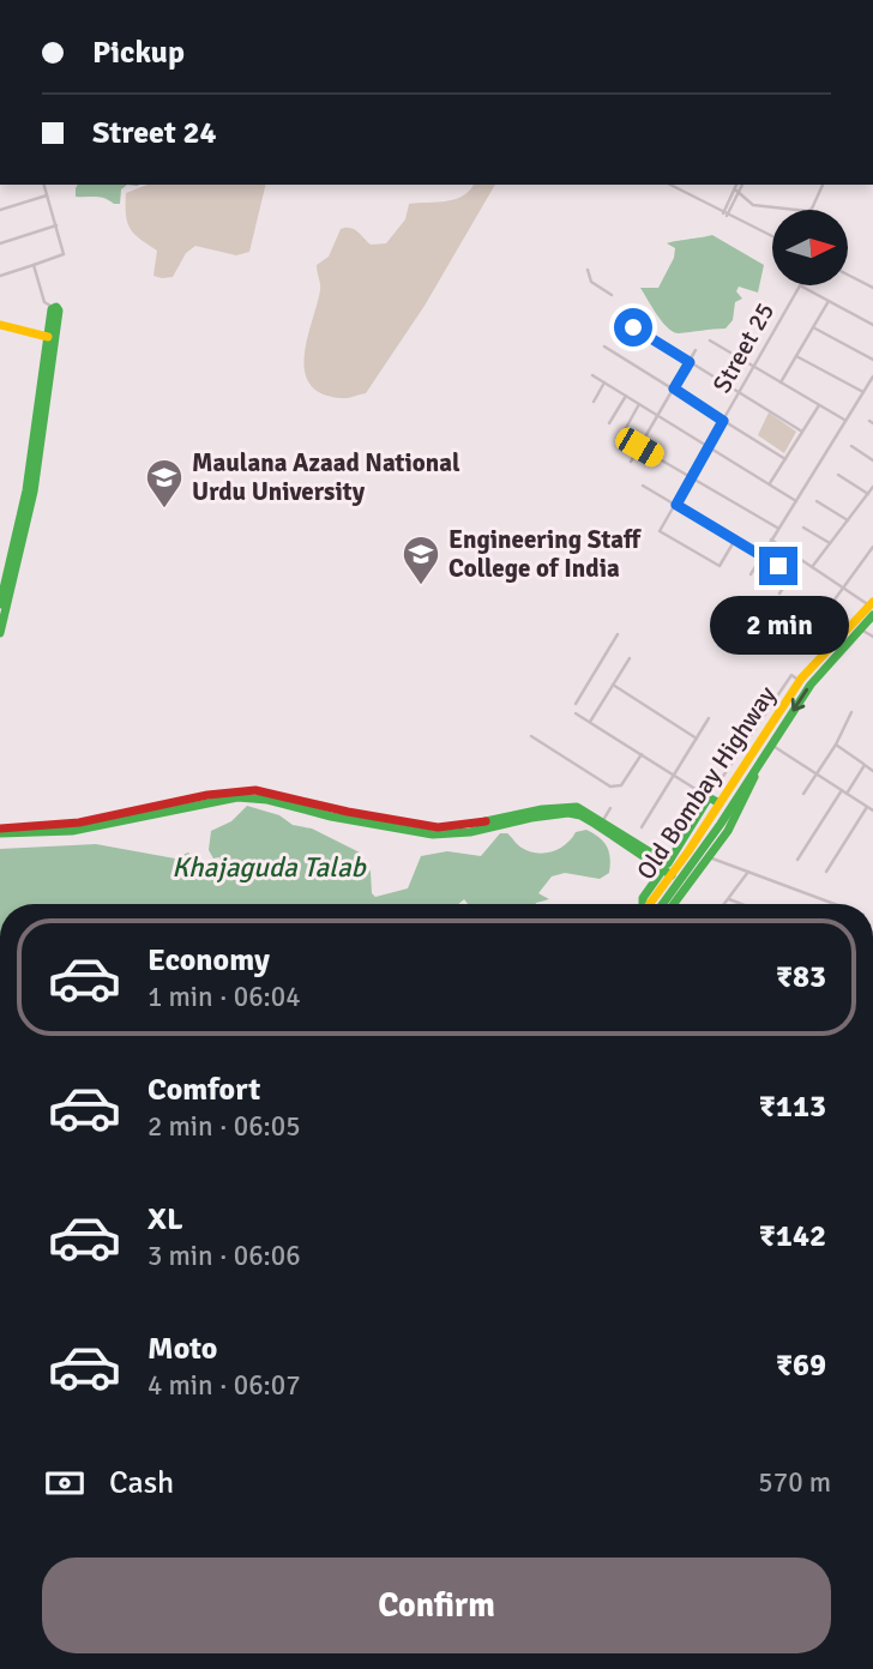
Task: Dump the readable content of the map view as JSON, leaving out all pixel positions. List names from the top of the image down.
{
  "streets": {
    "street": ["Street 25", "Old Bombay Highway"]
  },
  "water": ["Khajaguda Talab"],
  "places": {
    "school or university": ["Maulana Azaad National Urdu University", "Engineering Staff College of India"]
  },
  "north": "right",
  "page": {
    "banner": ["Pickup", "Street 24"],
    "bubble": "2 min",
    "list": [
      {
        "name": "Economy",
        "note": "1 min · 06:04",
        "value": "₹83"
      },
      {
        "name": "Comfort",
        "note": "2 min · 06:05",
        "value": "₹113"
      },
      {
        "name": "XL",
        "note": "3 min · 06:06",
        "value": "₹142"
      },
      {
        "name": "Moto",
        "note": "4 min · 06:07",
        "value": "₹69"
      }
    ],
    "pay": ["Cash", "570 m"],
    "buttons": "Confirm"
  }
}
